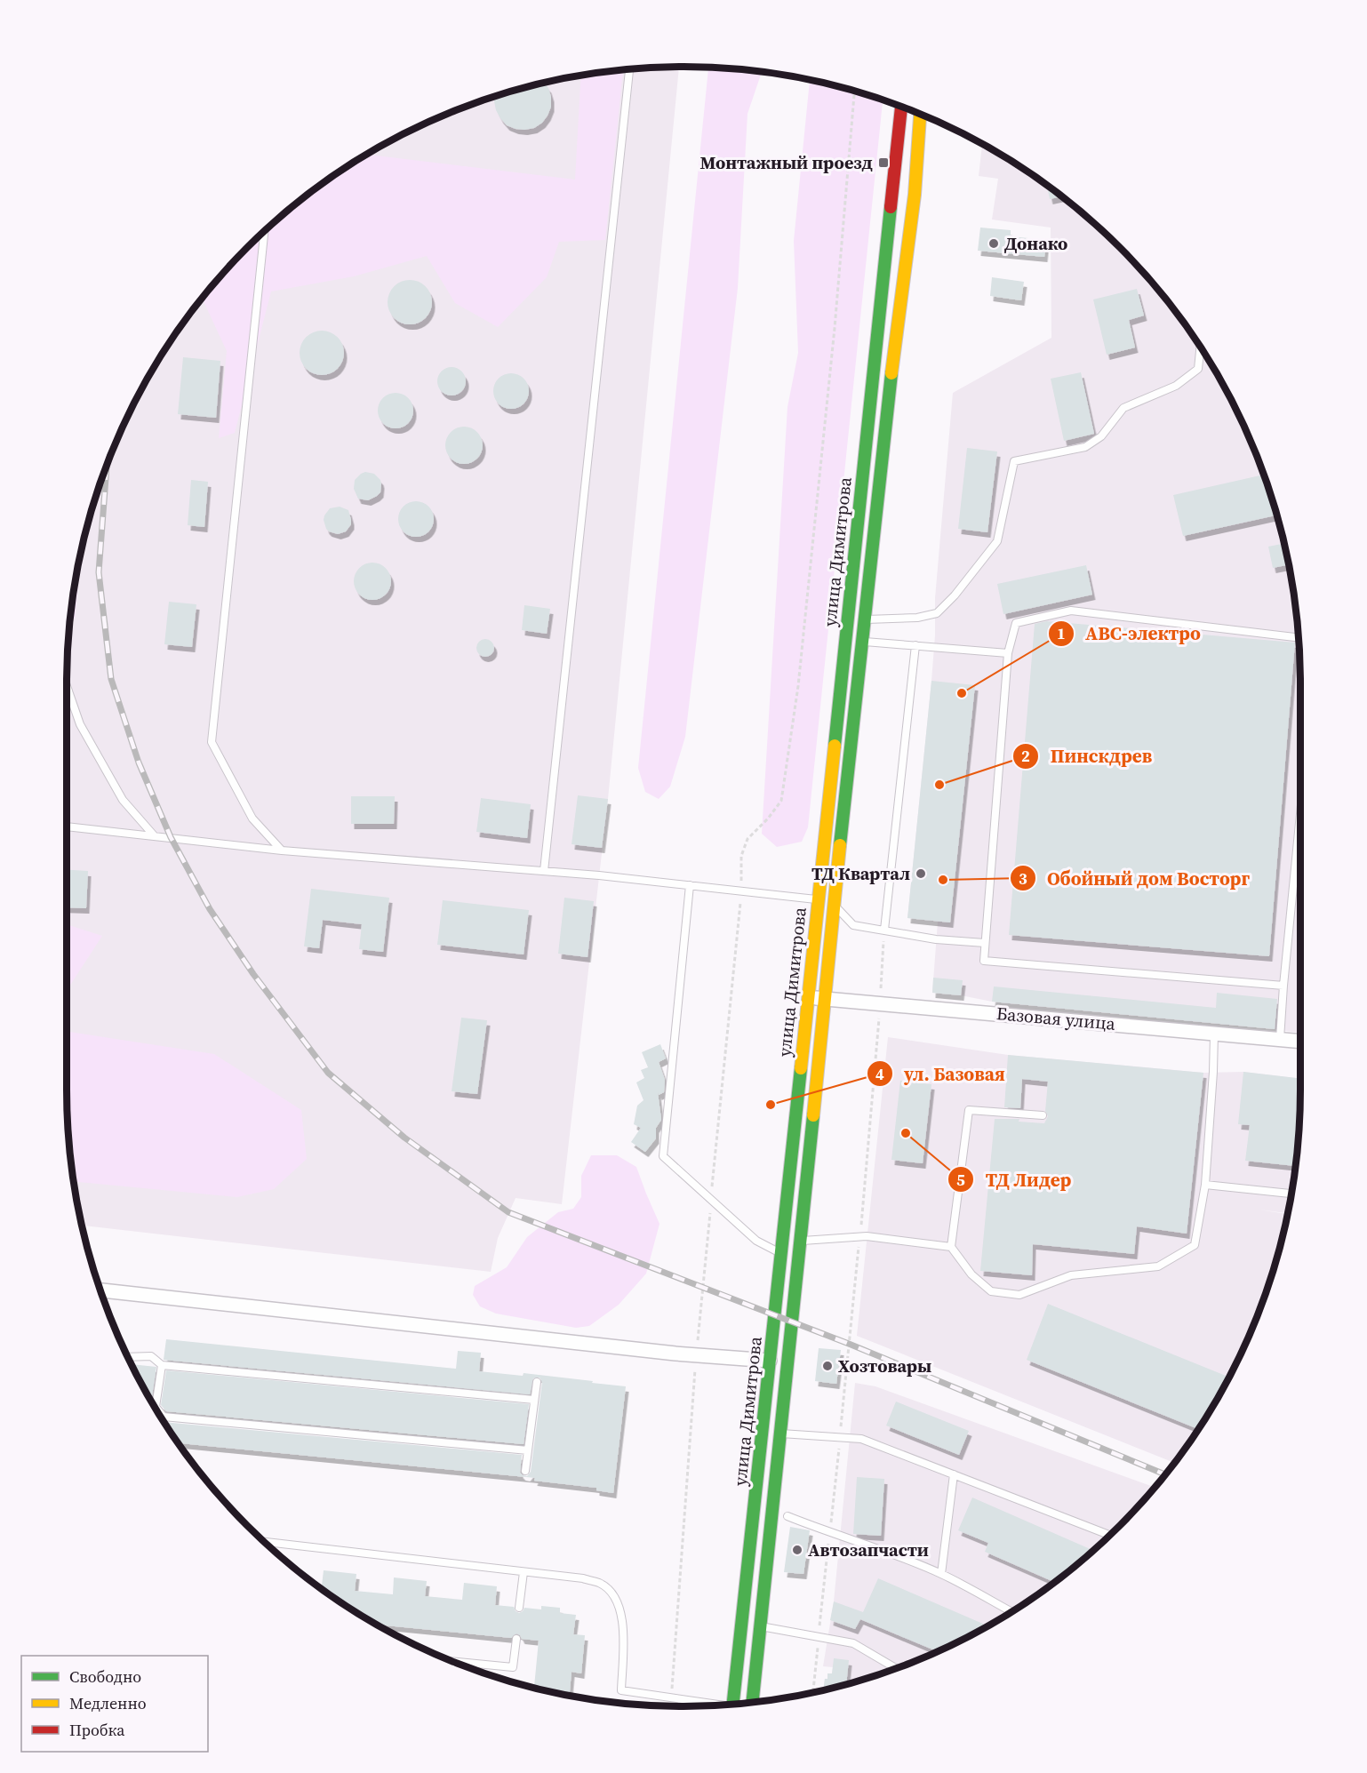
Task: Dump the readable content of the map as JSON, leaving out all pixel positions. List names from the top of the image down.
{
  "streets": {
    "main road": ["улица Димитрова"],
    "street": ["Базовая улица"]
  },
  "crossings": [
    ["улица Димитрова", "Базовая улица"]
  ],
  "places": {
    "transit": ["Монтажный проезд"],
    "other": [
      "Донако",
      "АВС-электро",
      "Пинскдрев",
      "ТД Квартал",
      "Обойный дом Восторг",
      "ул. Базовая",
      "ТД Лидер",
      "Хозтовары",
      "Автозапчасти"
    ]
  },
  "legend": ["Свободно", "Медленно", "Пробка"]
}
